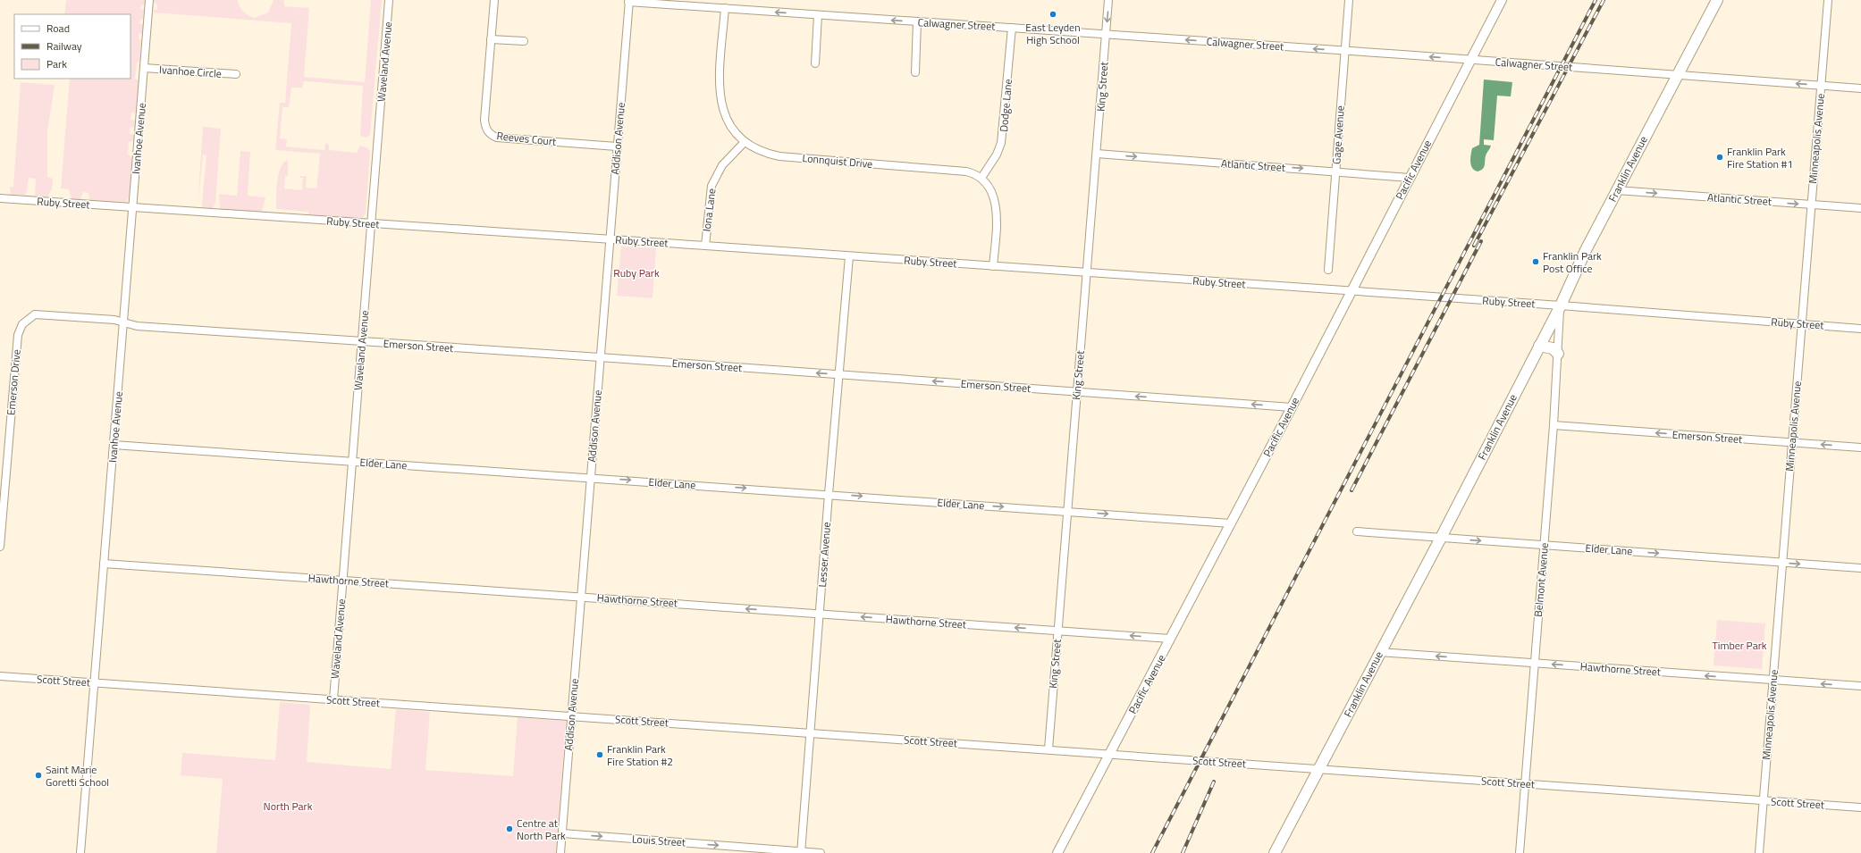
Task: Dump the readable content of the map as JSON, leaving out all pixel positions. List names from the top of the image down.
{
  "streets": {
    "main road": ["Franklin Avenue"],
    "street": [
      "Calwagner Street",
      "Waveland Avenue",
      "Ivanhoe Circle",
      "King Street",
      "Dodge Lane",
      "Gage Avenue",
      "Ivanhoe Avenue",
      "Reeves Court",
      "Addison Avenue",
      "Minneapolis Avenue",
      "Lonnquist Drive",
      "Atlantic Street",
      "Pacific Avenue",
      "Ruby Street",
      "Iona Lane",
      "Emerson Street",
      "Emerson Drive",
      "Elder Lane",
      "Lesser Avenue",
      "Belmont Avenue",
      "Hawthorne Street",
      "Scott Street",
      "Louis Street"
    ]
  },
  "crossings": [
    ["Calwagner Street", "King Street"],
    ["Calwagner Street", "Dodge Lane"],
    ["Calwagner Street", "Gage Avenue"],
    ["Calwagner Street", "Addison Avenue"],
    ["Calwagner Street", "Minneapolis Avenue"],
    ["Calwagner Street", "Lonnquist Drive"],
    ["Calwagner Street", "Franklin Avenue"],
    ["Calwagner Street", "Pacific Avenue"],
    ["Waveland Avenue", "Ruby Street"],
    ["Waveland Avenue", "Emerson Street"],
    ["Waveland Avenue", "Elder Lane"],
    ["Waveland Avenue", "Hawthorne Street"],
    ["Waveland Avenue", "Scott Street"],
    ["Ivanhoe Circle", "Ivanhoe Avenue"],
    ["King Street", "Atlantic Street"],
    ["King Street", "Ruby Street"],
    ["King Street", "Emerson Street"],
    ["King Street", "Elder Lane"],
    ["King Street", "Hawthorne Street"],
    ["King Street", "Scott Street"],
    ["Dodge Lane", "Lonnquist Drive"],
    ["Gage Avenue", "Atlantic Street"],
    ["Ivanhoe Avenue", "Ruby Street"],
    ["Ivanhoe Avenue", "Emerson Street"],
    ["Ivanhoe Avenue", "Emerson Drive"],
    ["Ivanhoe Avenue", "Elder Lane"],
    ["Ivanhoe Avenue", "Hawthorne Street"],
    ["Ivanhoe Avenue", "Scott Street"],
    ["Reeves Court", "Addison Avenue"],
    ["Addison Avenue", "Ruby Street"],
    ["Addison Avenue", "Emerson Street"],
    ["Addison Avenue", "Elder Lane"],
    ["Addison Avenue", "Hawthorne Street"],
    ["Addison Avenue", "Scott Street"],
    ["Addison Avenue", "Louis Street"],
    ["Minneapolis Avenue", "Atlantic Street"],
    ["Minneapolis Avenue", "Ruby Street"],
    ["Minneapolis Avenue", "Emerson Street"],
    ["Minneapolis Avenue", "Elder Lane"],
    ["Minneapolis Avenue", "Hawthorne Street"],
    ["Minneapolis Avenue", "Scott Street"],
    ["Lonnquist Drive", "Iona Lane"],
    ["Atlantic Street", "Franklin Avenue"],
    ["Atlantic Street", "Pacific Avenue"],
    ["Franklin Avenue", "Ruby Street"],
    ["Franklin Avenue", "Elder Lane"],
    ["Franklin Avenue", "Belmont Avenue"],
    ["Franklin Avenue", "Hawthorne Street"],
    ["Franklin Avenue", "Scott Street"],
    ["Pacific Avenue", "Ruby Street"],
    ["Pacific Avenue", "Emerson Street"],
    ["Pacific Avenue", "Elder Lane"],
    ["Pacific Avenue", "Hawthorne Street"],
    ["Pacific Avenue", "Scott Street"],
    ["Ruby Street", "Iona Lane"],
    ["Ruby Street", "Lesser Avenue"],
    ["Ruby Street", "Belmont Avenue"],
    ["Emerson Street", "Emerson Drive"],
    ["Emerson Street", "Lesser Avenue"],
    ["Emerson Street", "Belmont Avenue"],
    ["Elder Lane", "Lesser Avenue"],
    ["Elder Lane", "Belmont Avenue"],
    ["Lesser Avenue", "Hawthorne Street"],
    ["Lesser Avenue", "Scott Street"],
    ["Lesser Avenue", "Louis Street"],
    ["Belmont Avenue", "Hawthorne Street"],
    ["Belmont Avenue", "Scott Street"]
  ],
  "one_way": [
    "Calwagner Street",
    "Atlantic Street",
    "Emerson Street",
    "Elder Lane",
    "Hawthorne Street",
    "Louis Street"
  ],
  "parks": ["Ruby Park", "Timber Park", "North Park"],
  "places": [
    "East Leyden High School",
    "Franklin Park Fire Station #1",
    "Franklin Park Post Office",
    "Franklin Park Fire Station #2",
    "Saint Marie Goretti School",
    "Centre at North Park"
  ],
  "legend": ["Road", "Railway", "Park"]
}
